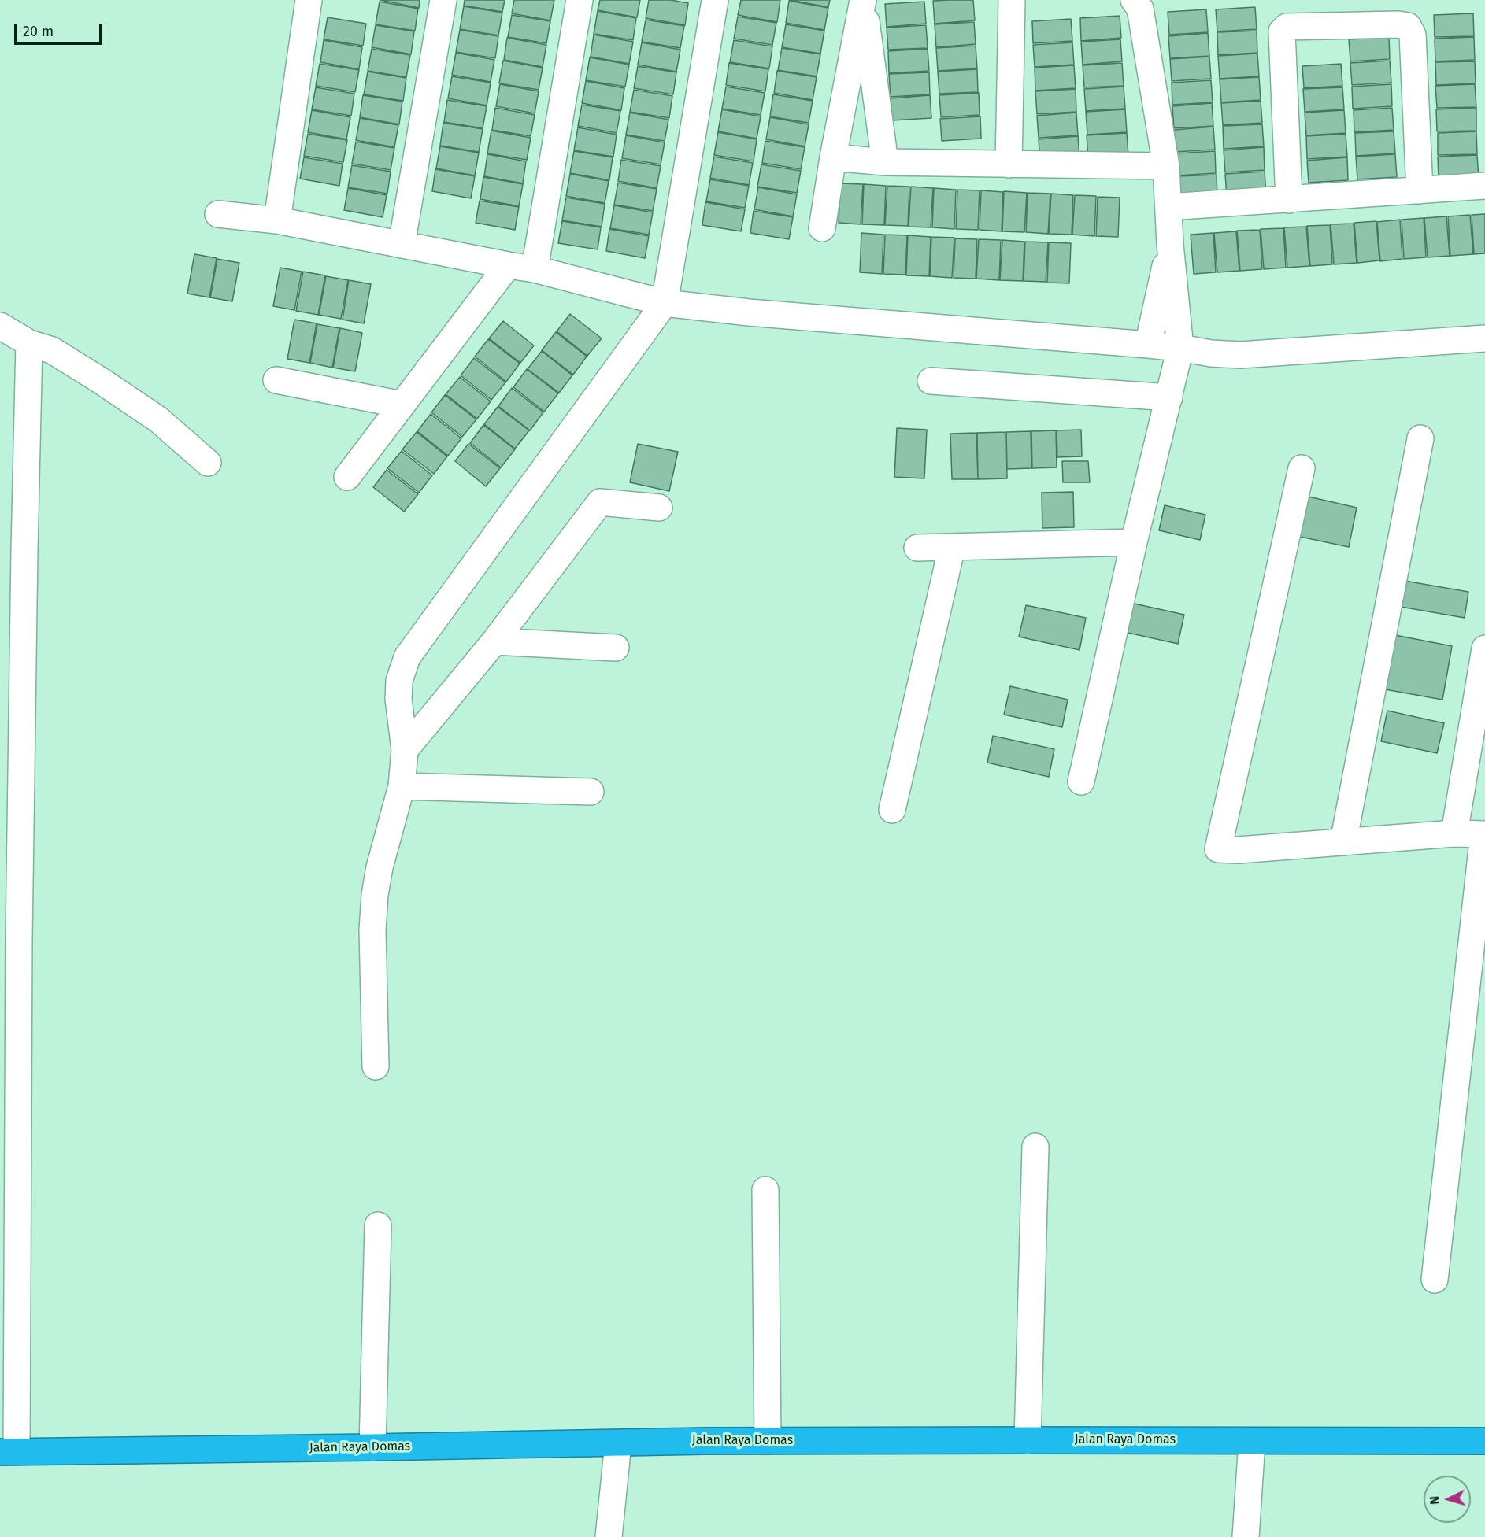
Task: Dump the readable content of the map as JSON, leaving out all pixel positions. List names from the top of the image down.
{
  "streets": {
    "highway": ["Jalan Raya Domas"]
  },
  "scale_bar": "20 m",
  "north": "left"
}
